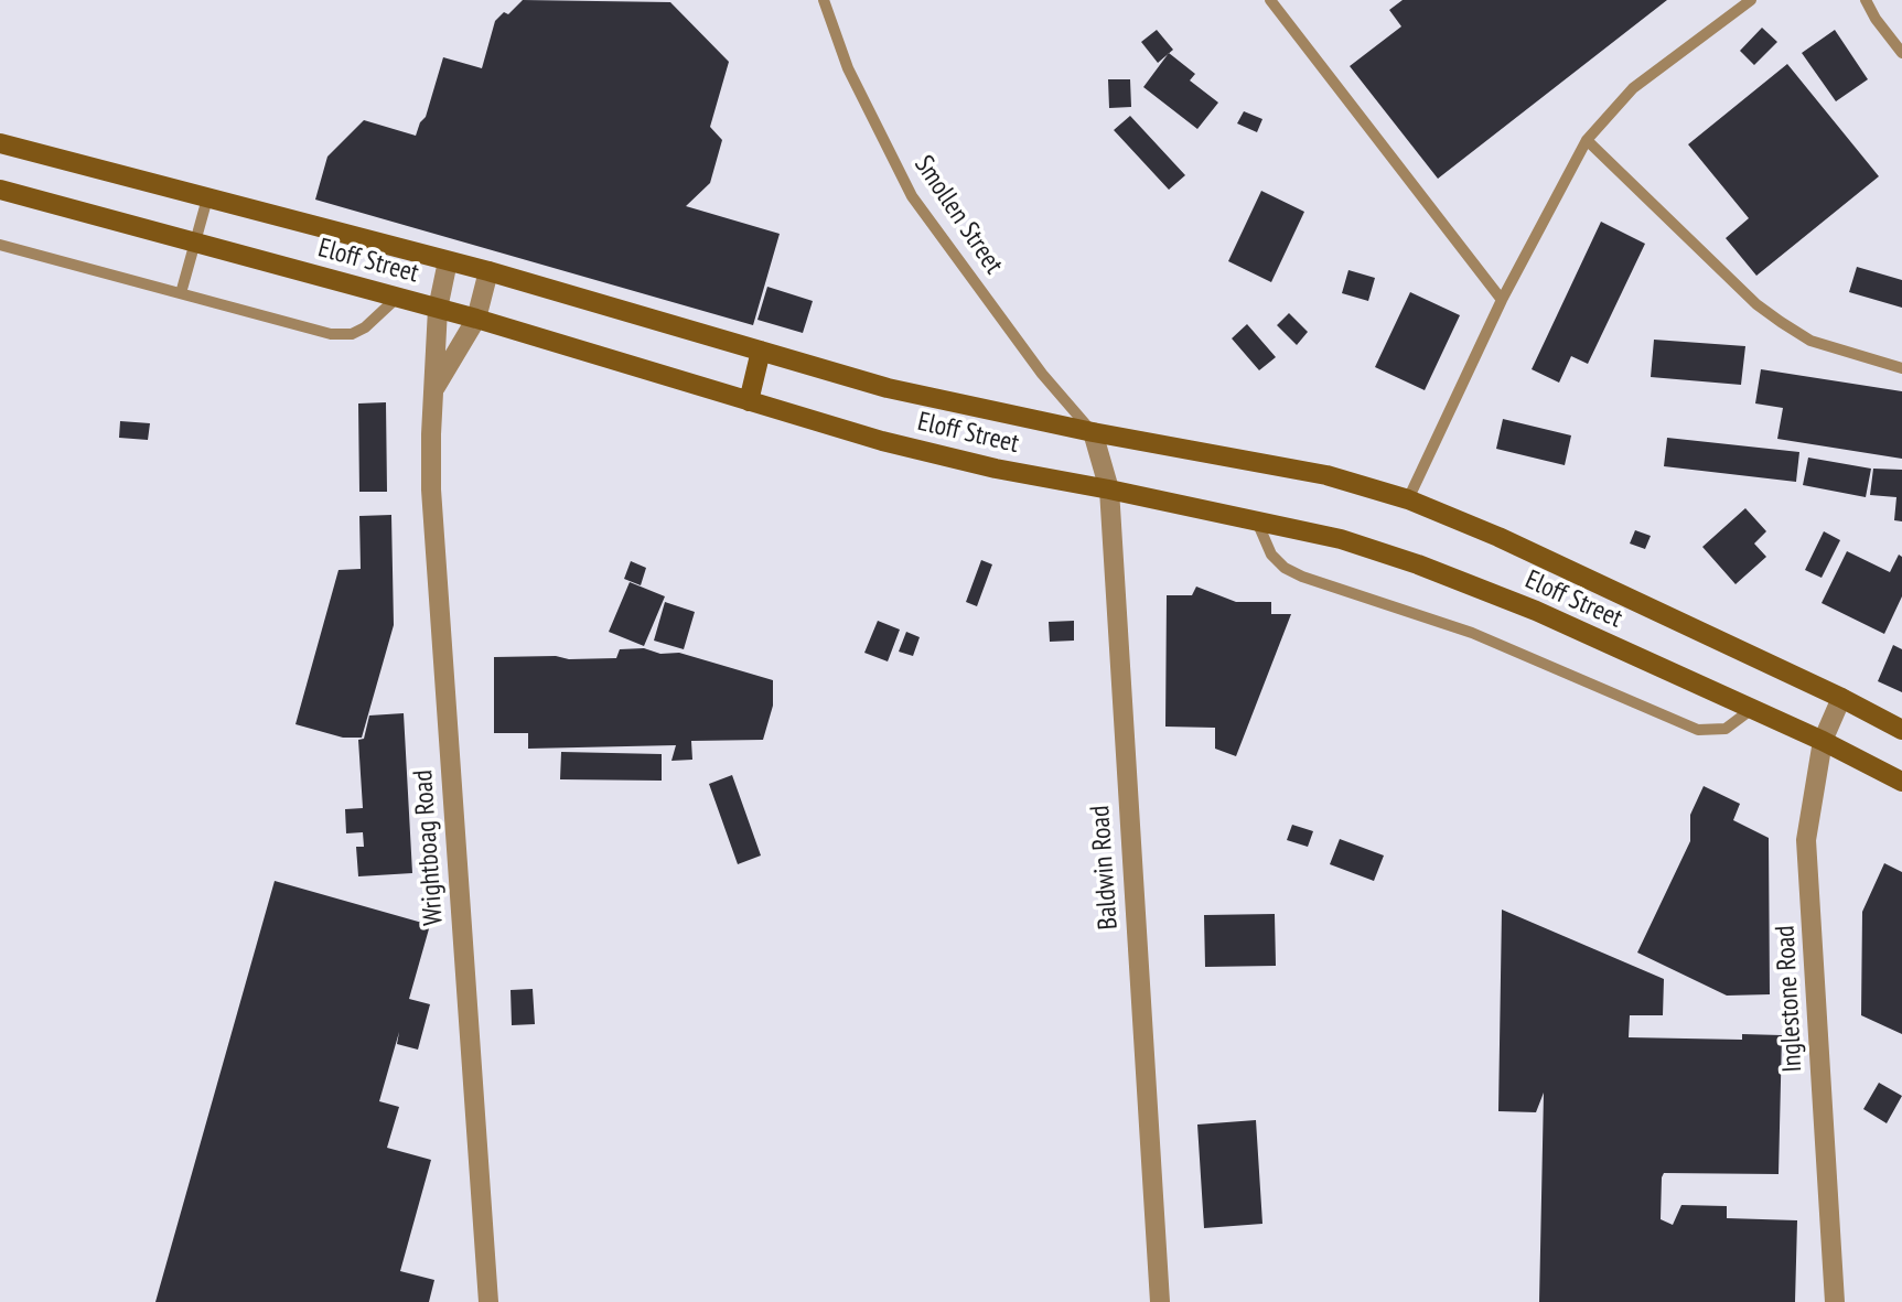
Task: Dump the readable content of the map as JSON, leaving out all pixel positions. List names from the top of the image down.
{
  "streets": {
    "street": [
      "Eloff Street",
      "Wrightboag Road",
      "Baldwin Road",
      "Inglestone Road"
    ],
    "lane": ["Smollen Street"]
  },
  "crossings": [
    ["Smollen Street", "Eloff Street"],
    ["Smollen Street", "Baldwin Road"],
    ["Eloff Street", "Wrightboag Road"],
    ["Eloff Street", "Baldwin Road"],
    ["Eloff Street", "Inglestone Road"]
  ]
}
